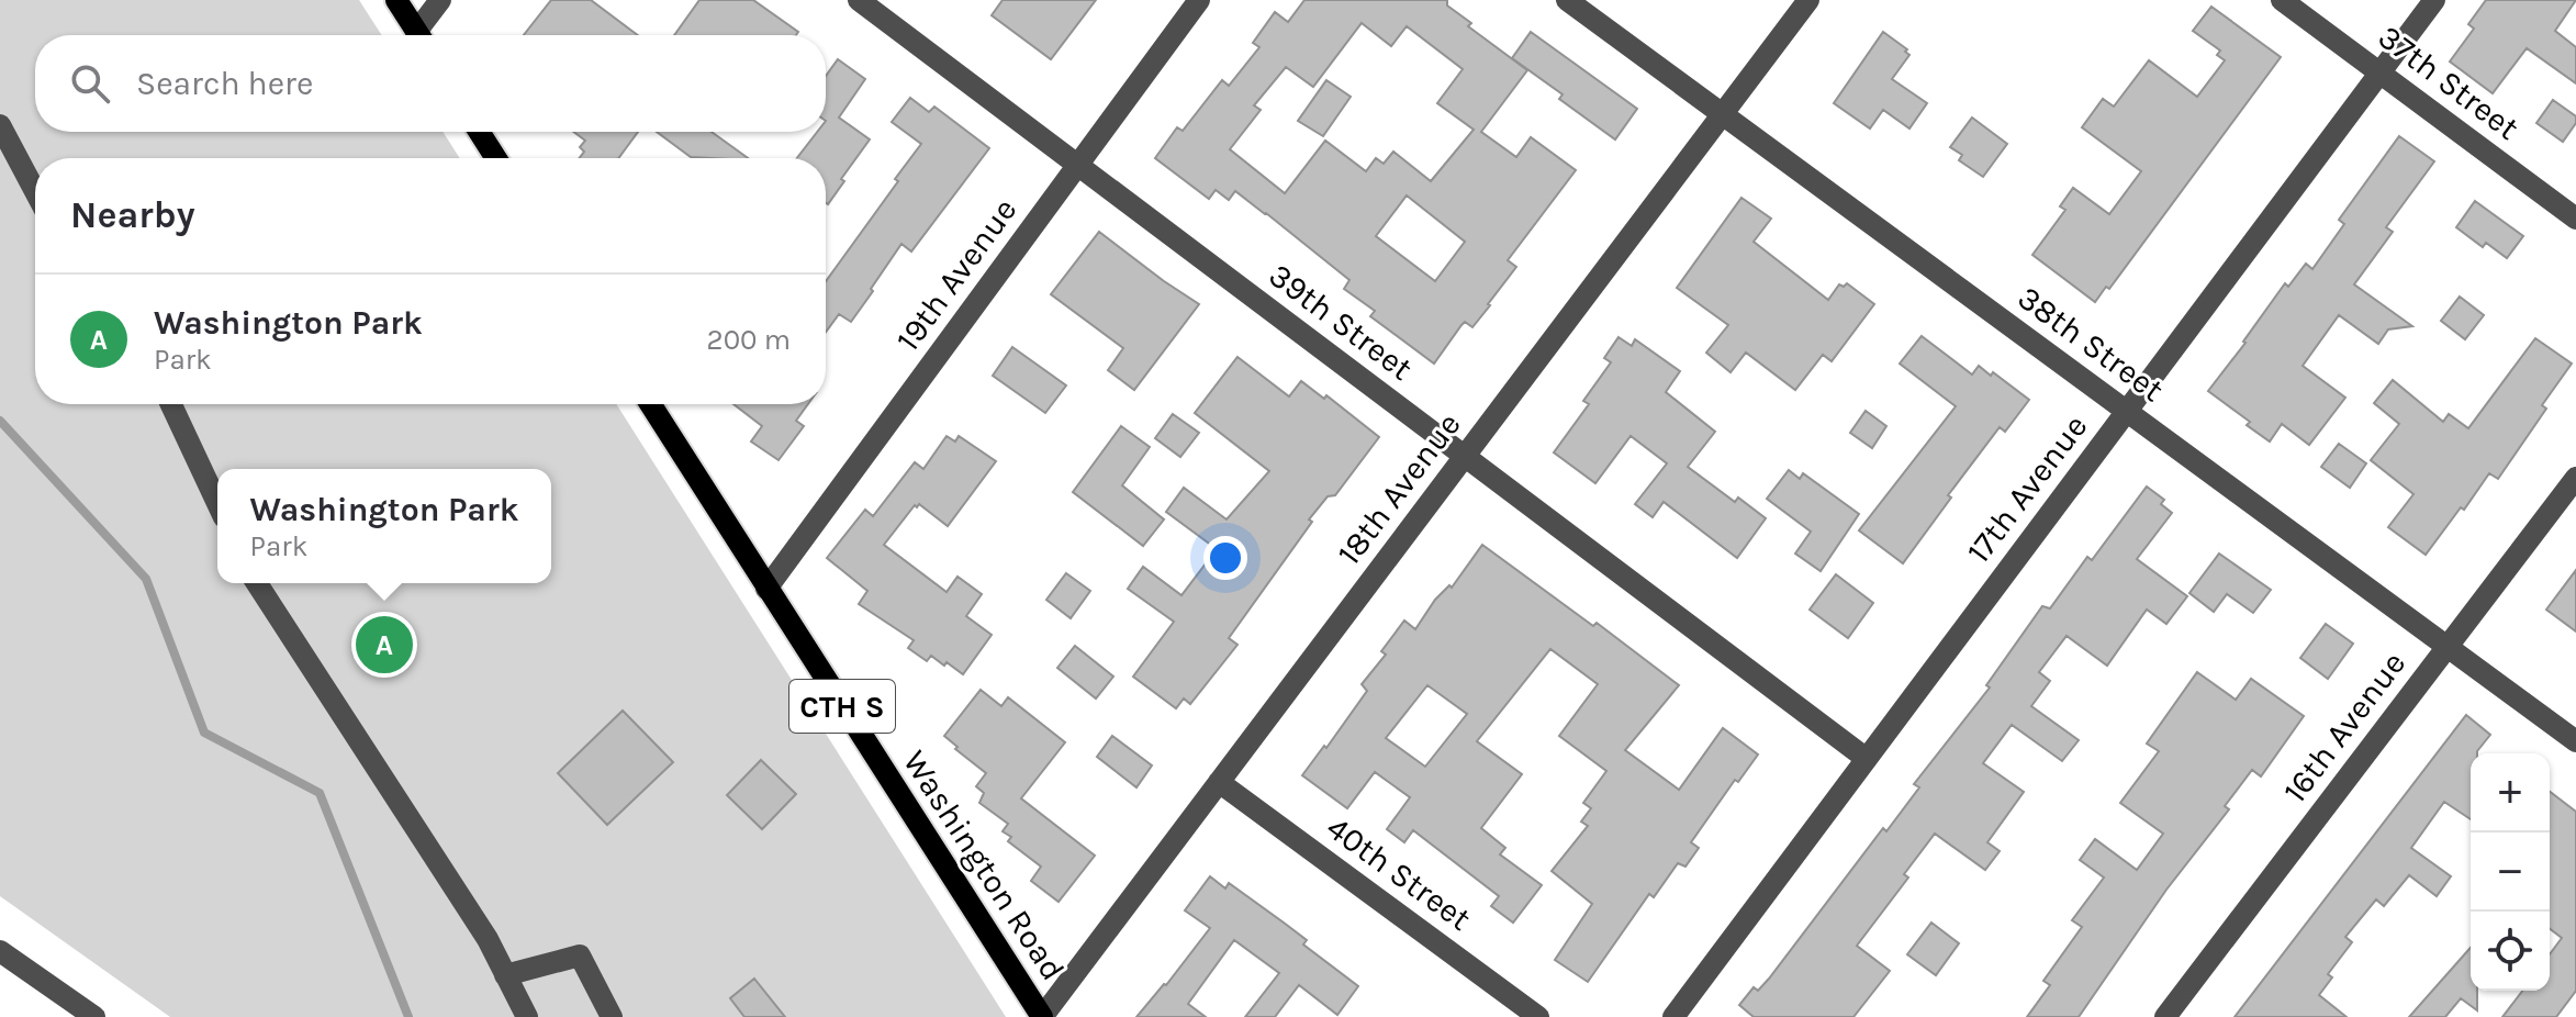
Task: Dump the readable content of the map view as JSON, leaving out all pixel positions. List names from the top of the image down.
{
  "streets": {
    "main road": ["CTH S", "Washington Road"],
    "street": [
      "37th Street",
      "19th Avenue",
      "39th Street",
      "38th Street",
      "18th Avenue",
      "17th Avenue",
      "16th Avenue",
      "40th Street"
    ]
  },
  "crossings": [
    ["37th Street", "17th Avenue"],
    ["19th Avenue", "39th Street"],
    ["19th Avenue", "Washington Road"],
    ["39th Street", "18th Avenue"],
    ["39th Street", "17th Avenue"],
    ["38th Street", "18th Avenue"],
    ["38th Street", "17th Avenue"],
    ["38th Street", "16th Avenue"],
    ["18th Avenue", "Washington Road"],
    ["18th Avenue", "40th Street"]
  ],
  "page": {
    "search": "Search here",
    "heading": "Nearby",
    "list": [
      {
        "mark": "A",
        "name": "Washington Park",
        "note": "Park",
        "value": "200 m"
      }
    ],
    "popup": ["Washington Park", "Park"],
    "pins": "A",
    "map_buttons": ["+", "−"]
  }
}
